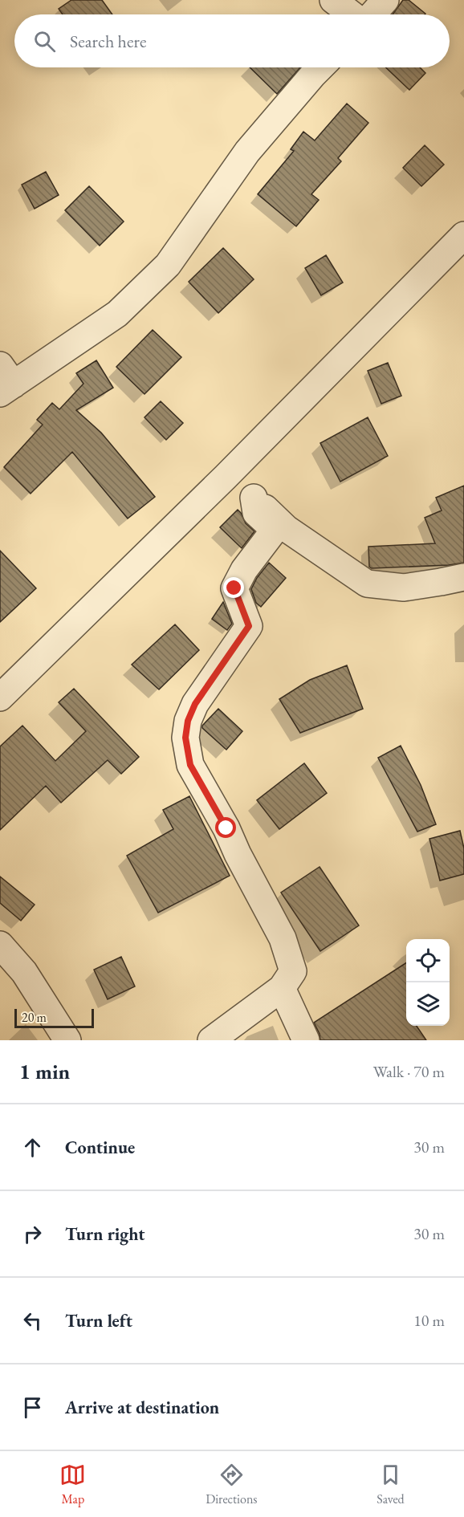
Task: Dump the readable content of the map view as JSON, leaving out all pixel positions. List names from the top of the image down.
{
  "scale_bar": "20 m",
  "page": {
    "search": "Search here",
    "scale": "20 m",
    "heading": ["1 min", "Walk · 70 m"],
    "list": [
      ["Continue", "30 m"],
      ["Turn right", "30 m"],
      ["Turn left", "10 m"],
      "Arrive at destination"
    ],
    "nav": ["Map", "Directions", "Saved"]
  }
}
